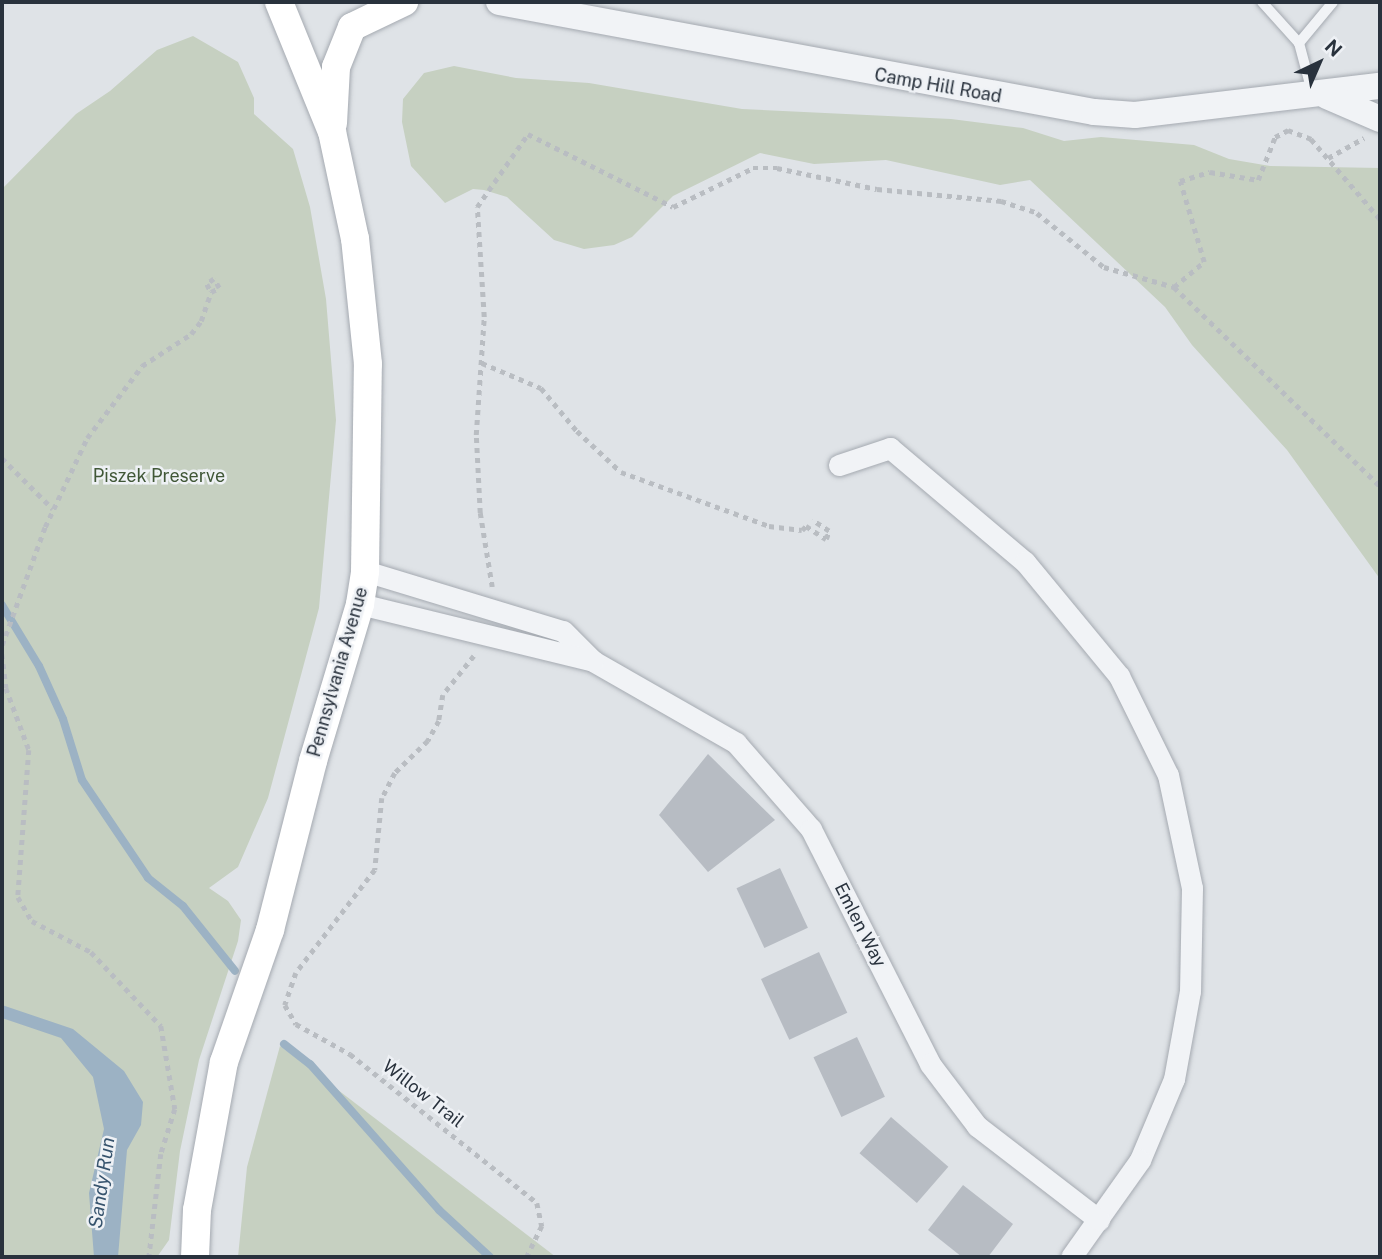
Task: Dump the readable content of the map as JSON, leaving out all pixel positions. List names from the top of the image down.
{
  "streets": {
    "main road": ["Pennsylvania Avenue"],
    "street": ["Camp Hill Road", "Emlen Way"],
    "path": ["Willow Trail"]
  },
  "crossings": [
    ["Pennsylvania Avenue", "Emlen Way"],
    ["Emlen Way", "Willow Trail"]
  ],
  "water": ["Sandy Run"],
  "parks": ["Piszek Preserve"],
  "north": "top right"
}
